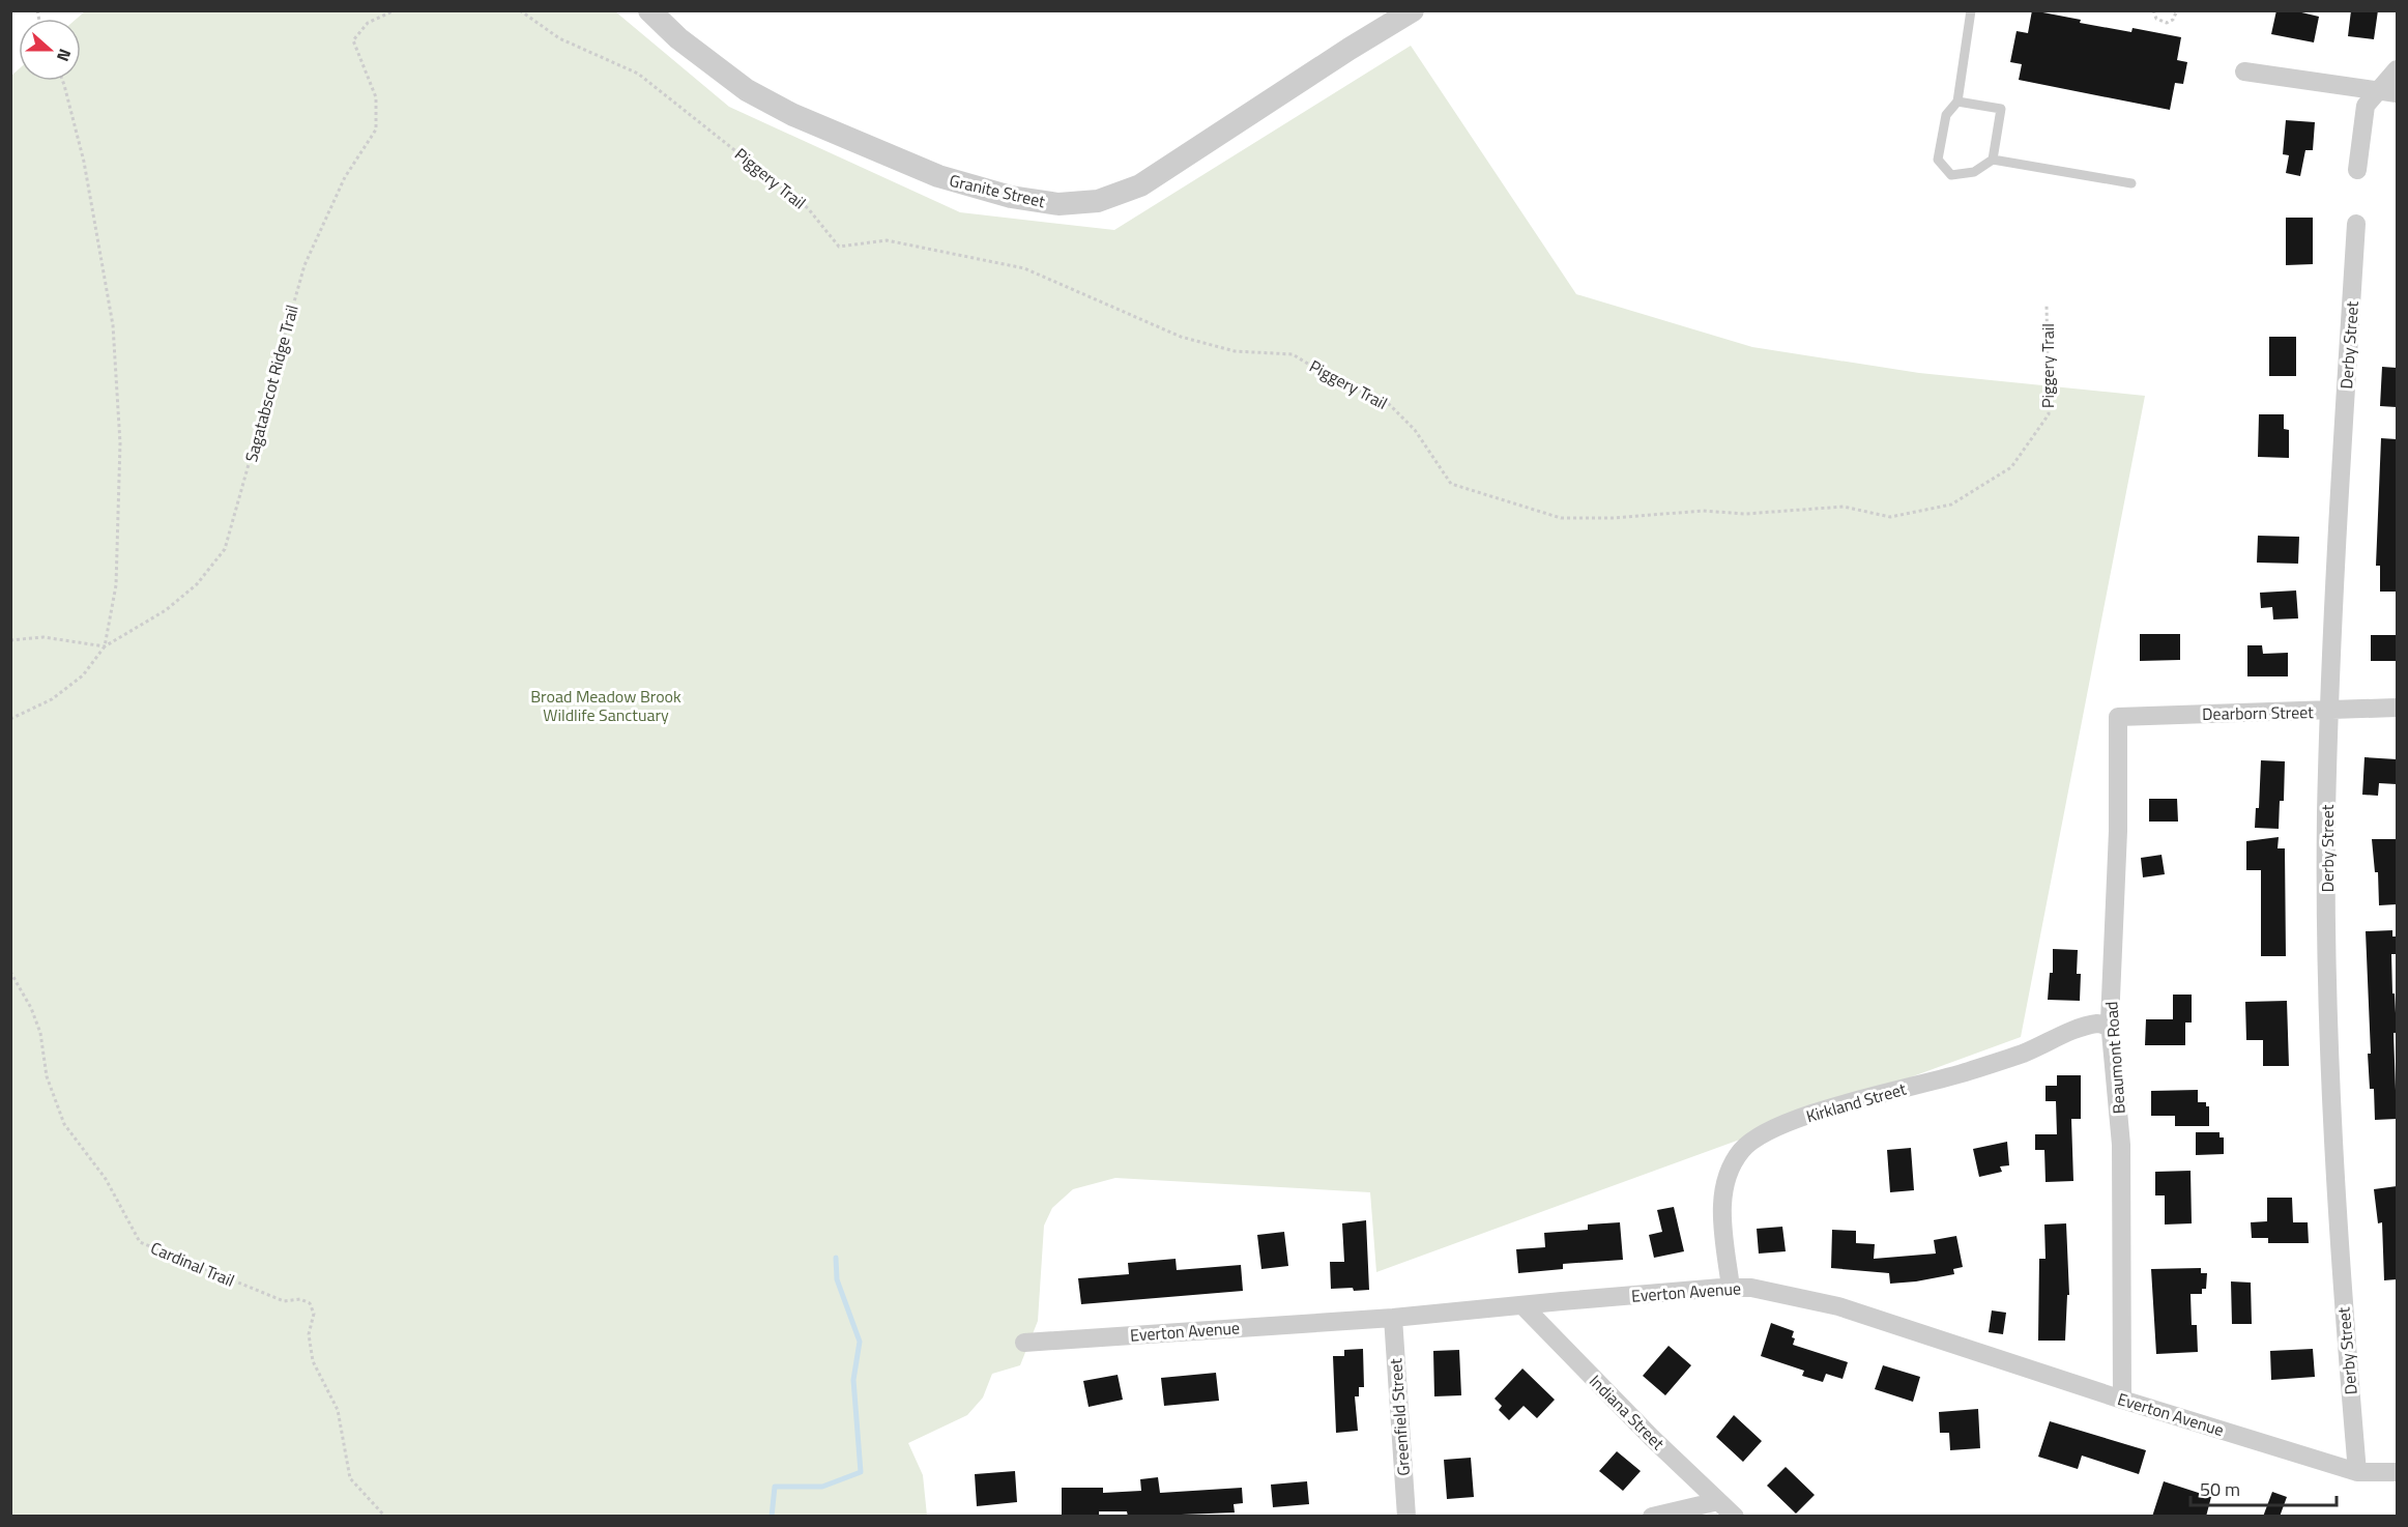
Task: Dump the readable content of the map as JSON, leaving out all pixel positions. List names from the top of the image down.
{
  "streets": {
    "street": [
      "Granite Street",
      "Derby Street",
      "Dearborn Street",
      "Beaumont Road",
      "Kirkland Street",
      "Everton Avenue",
      "Indiana Street",
      "Greenfield Street"
    ],
    "path": ["Piggery Trail", "Sagatabscot Ridge Trail", "Cardinal Trail"]
  },
  "crossings": [
    ["Derby Street", "Dearborn Street"],
    ["Derby Street", "Everton Avenue"],
    ["Dearborn Street", "Beaumont Road"],
    ["Beaumont Road", "Kirkland Street"],
    ["Beaumont Road", "Everton Avenue"],
    ["Kirkland Street", "Everton Avenue"],
    ["Everton Avenue", "Indiana Street"],
    ["Everton Avenue", "Greenfield Street"]
  ],
  "parks": ["Broad Meadow Brook Wildlife Sanctuary"],
  "scale_bar": "50 m",
  "north": "right"
}
